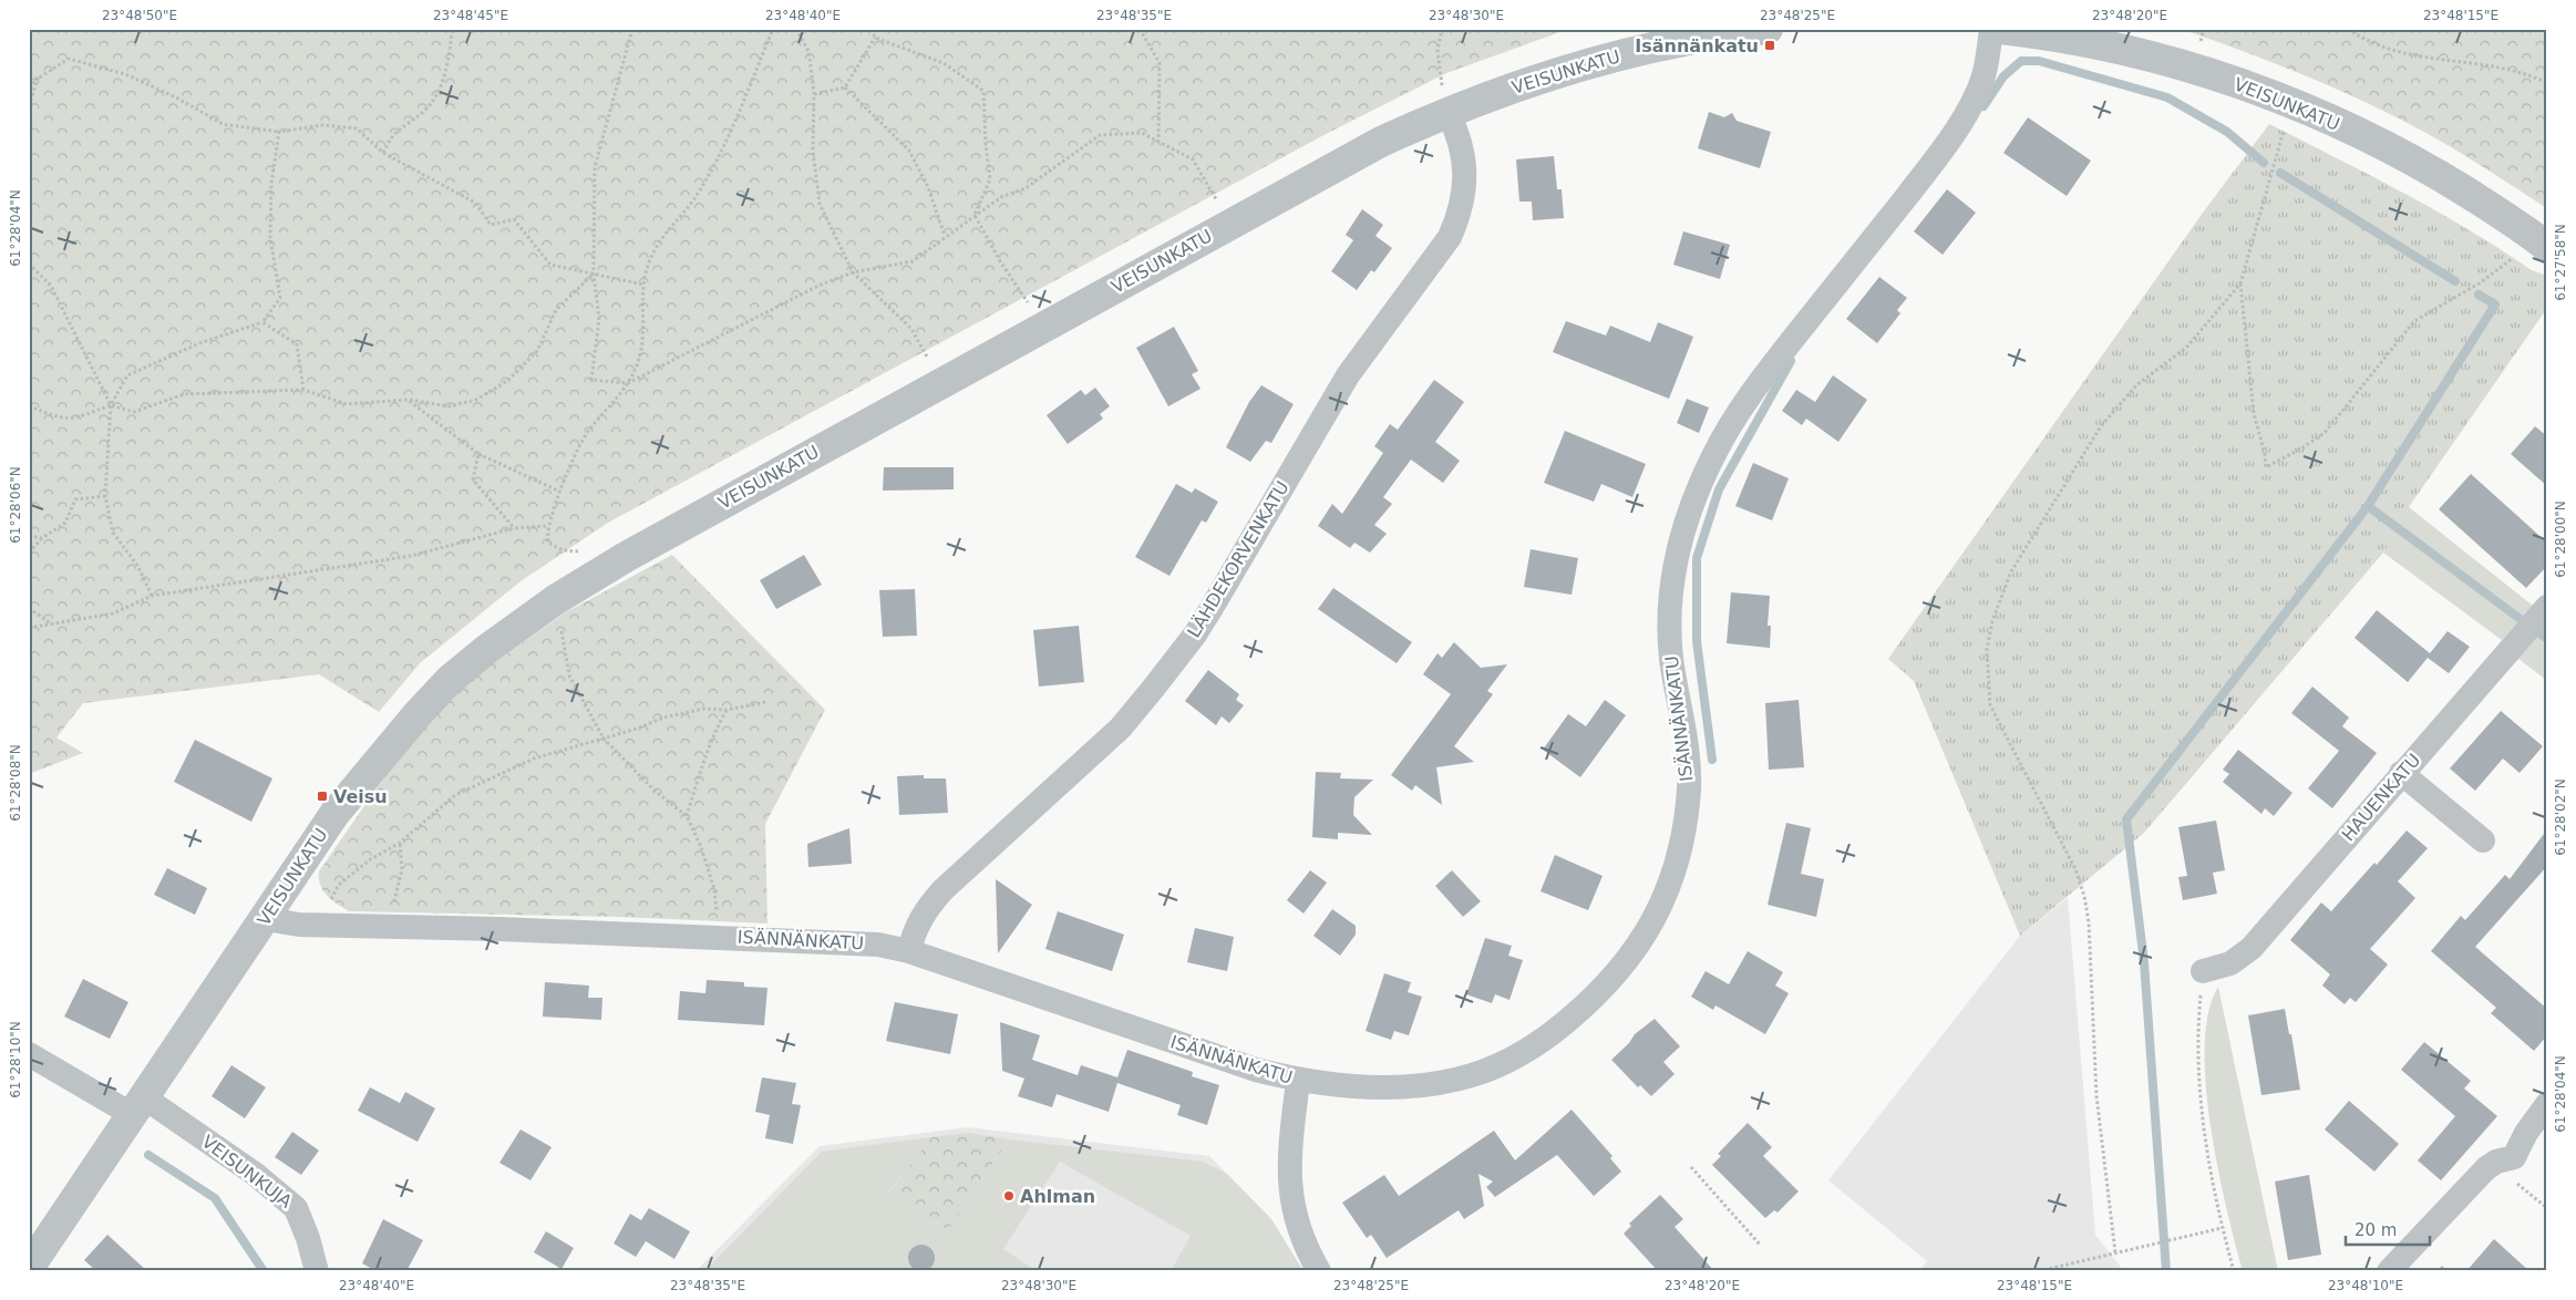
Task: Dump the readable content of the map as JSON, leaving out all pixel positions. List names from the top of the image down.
{
  "streets": {
    "street": [
      "VEISUNKATU",
      "LÄHDEKORVENKATU",
      "ISÄNNÄNKATU",
      "HAUENKATU",
      "VEISUNKUJA"
    ]
  },
  "crossings": [
    ["VEISUNKATU", "LÄHDEKORVENKATU"],
    ["VEISUNKATU", "ISÄNNÄNKATU"],
    ["VEISUNKATU", "VEISUNKUJA"],
    ["LÄHDEKORVENKATU", "ISÄNNÄNKATU"]
  ],
  "places": {
    "transit": ["Isännänkatu", "Veisu"],
    "other": ["Ahlman"]
  },
  "scale_bar": "20 m",
  "coordinates": [
    "23°48'50\"E",
    "23°48'45\"E",
    "23°48'40\"E",
    "23°48'35\"E",
    "23°48'30\"E",
    "23°48'25\"E",
    "23°48'20\"E",
    "23°48'15\"E",
    "61°28'04\"N",
    "61°27'58\"N",
    "61°28'06\"N",
    "61°28'00\"N",
    "61°28'08\"N",
    "61°28'02\"N",
    "61°28'10\"N",
    "23°48'10\"E"
  ]
}
